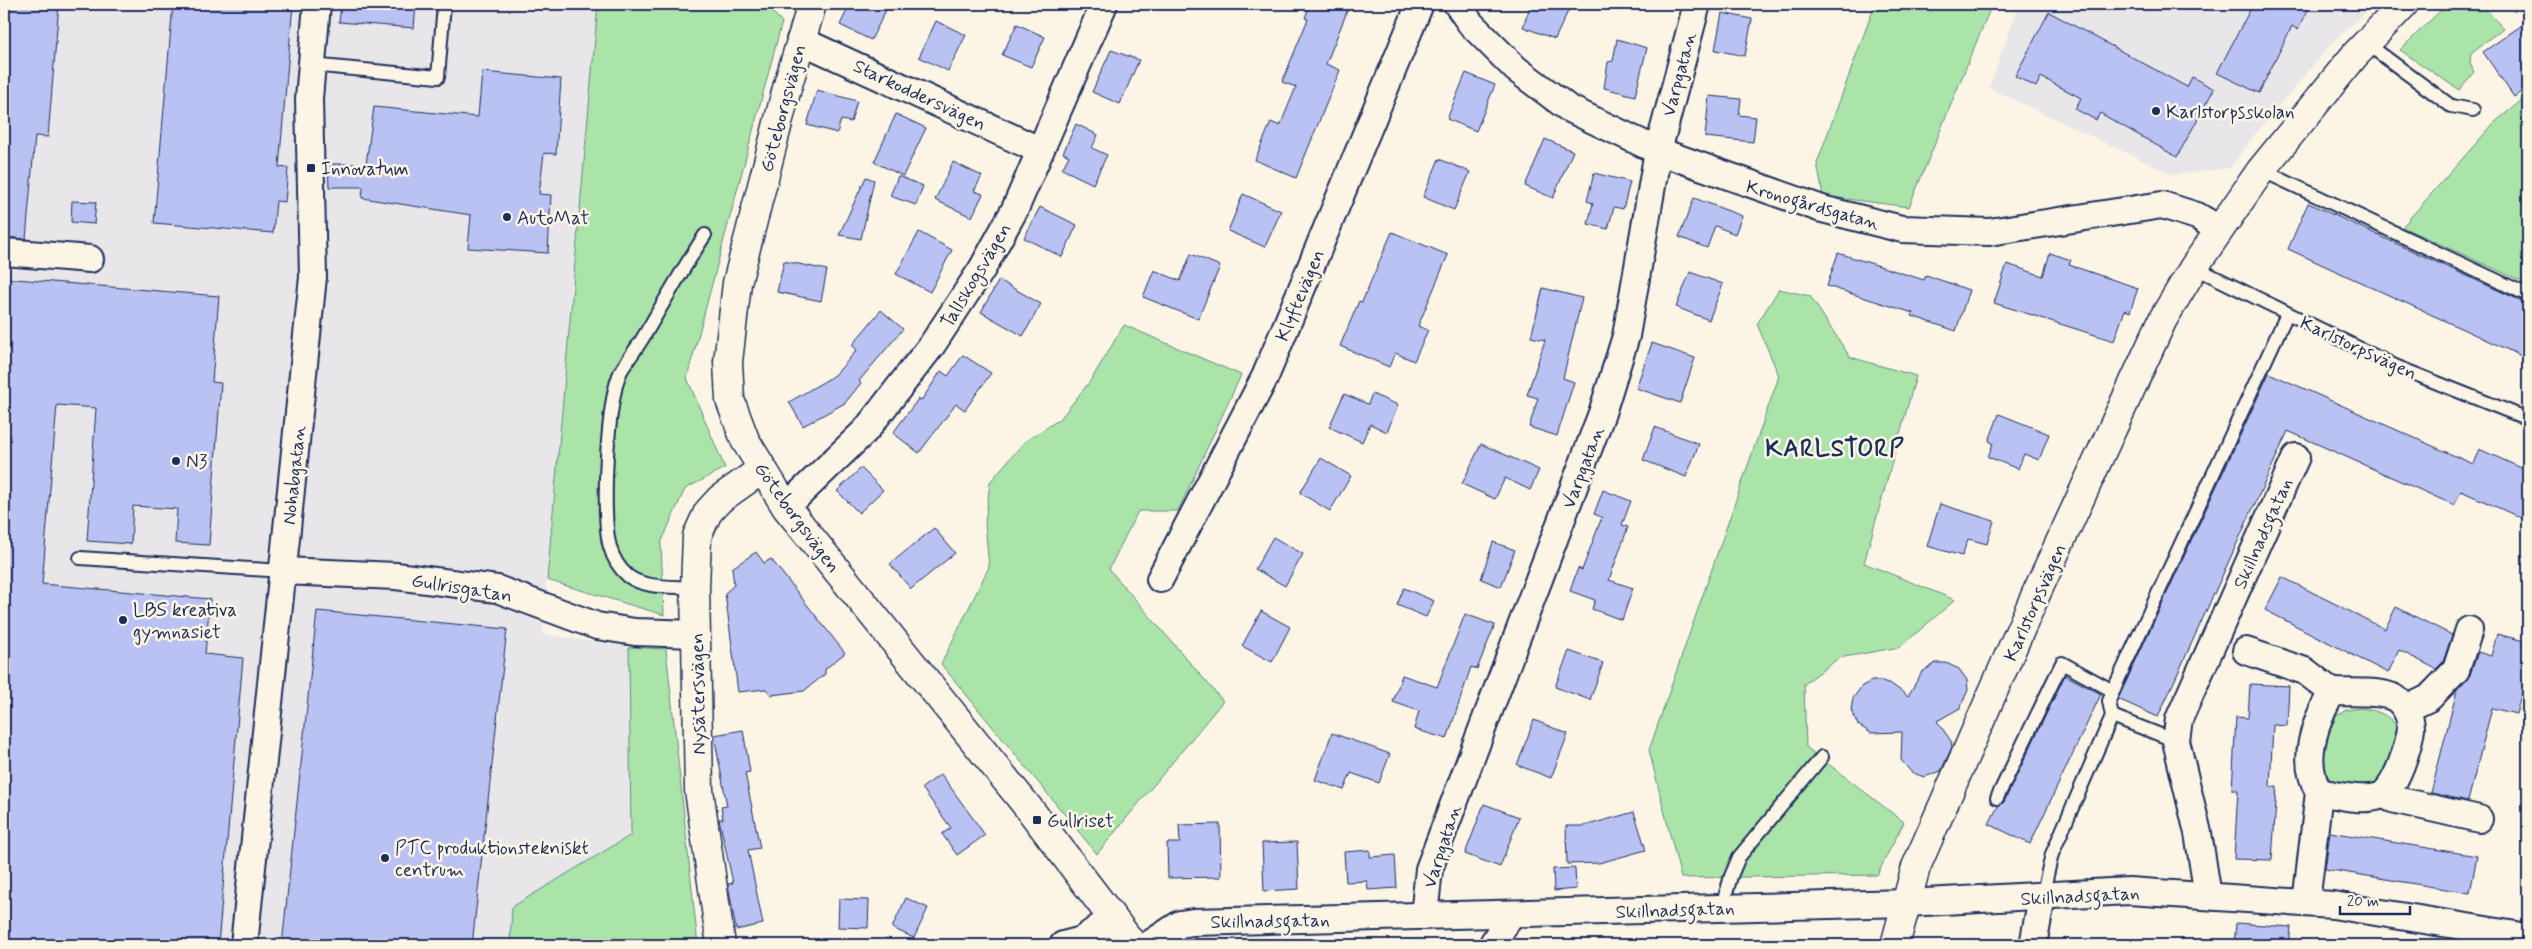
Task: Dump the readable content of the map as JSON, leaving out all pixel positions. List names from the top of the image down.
{
  "streets": {
    "street": [
      "Varpgatan",
      "Starkoddersvägen",
      "Göteborgsvägen",
      "Kronogårdsgatan",
      "Tallskogsvägen",
      "Klyftevägen",
      "Karlstorpsvägen",
      "Nohabgatan",
      "Skillnadsgatan",
      "Gullrisgatan",
      "Nysätersvägen"
    ]
  },
  "crossings": [
    ["Varpgatan", "Kronogårdsgatan"],
    ["Varpgatan", "Skillnadsgatan"],
    ["Starkoddersvägen", "Göteborgsvägen"],
    ["Starkoddersvägen", "Tallskogsvägen"],
    ["Göteborgsvägen", "Tallskogsvägen"],
    ["Göteborgsvägen", "Nysätersvägen"],
    ["Kronogårdsgatan", "Karlstorpsvägen"],
    ["Karlstorpsvägen", "Skillnadsgatan"],
    ["Nohabgatan", "Gullrisgatan"],
    ["Gullrisgatan", "Nysätersvägen"]
  ],
  "districts": ["KARLSTORP"],
  "places": {
    "other": [
      "Karlstorpsskolan",
      "AutoMat",
      "N3",
      "LBS kreativa gymnasiet",
      "PTC produktionstekniskt centrum"
    ],
    "transit": ["Innovatum", "Gullriset"]
  },
  "scale_bar": "20 m"
}
